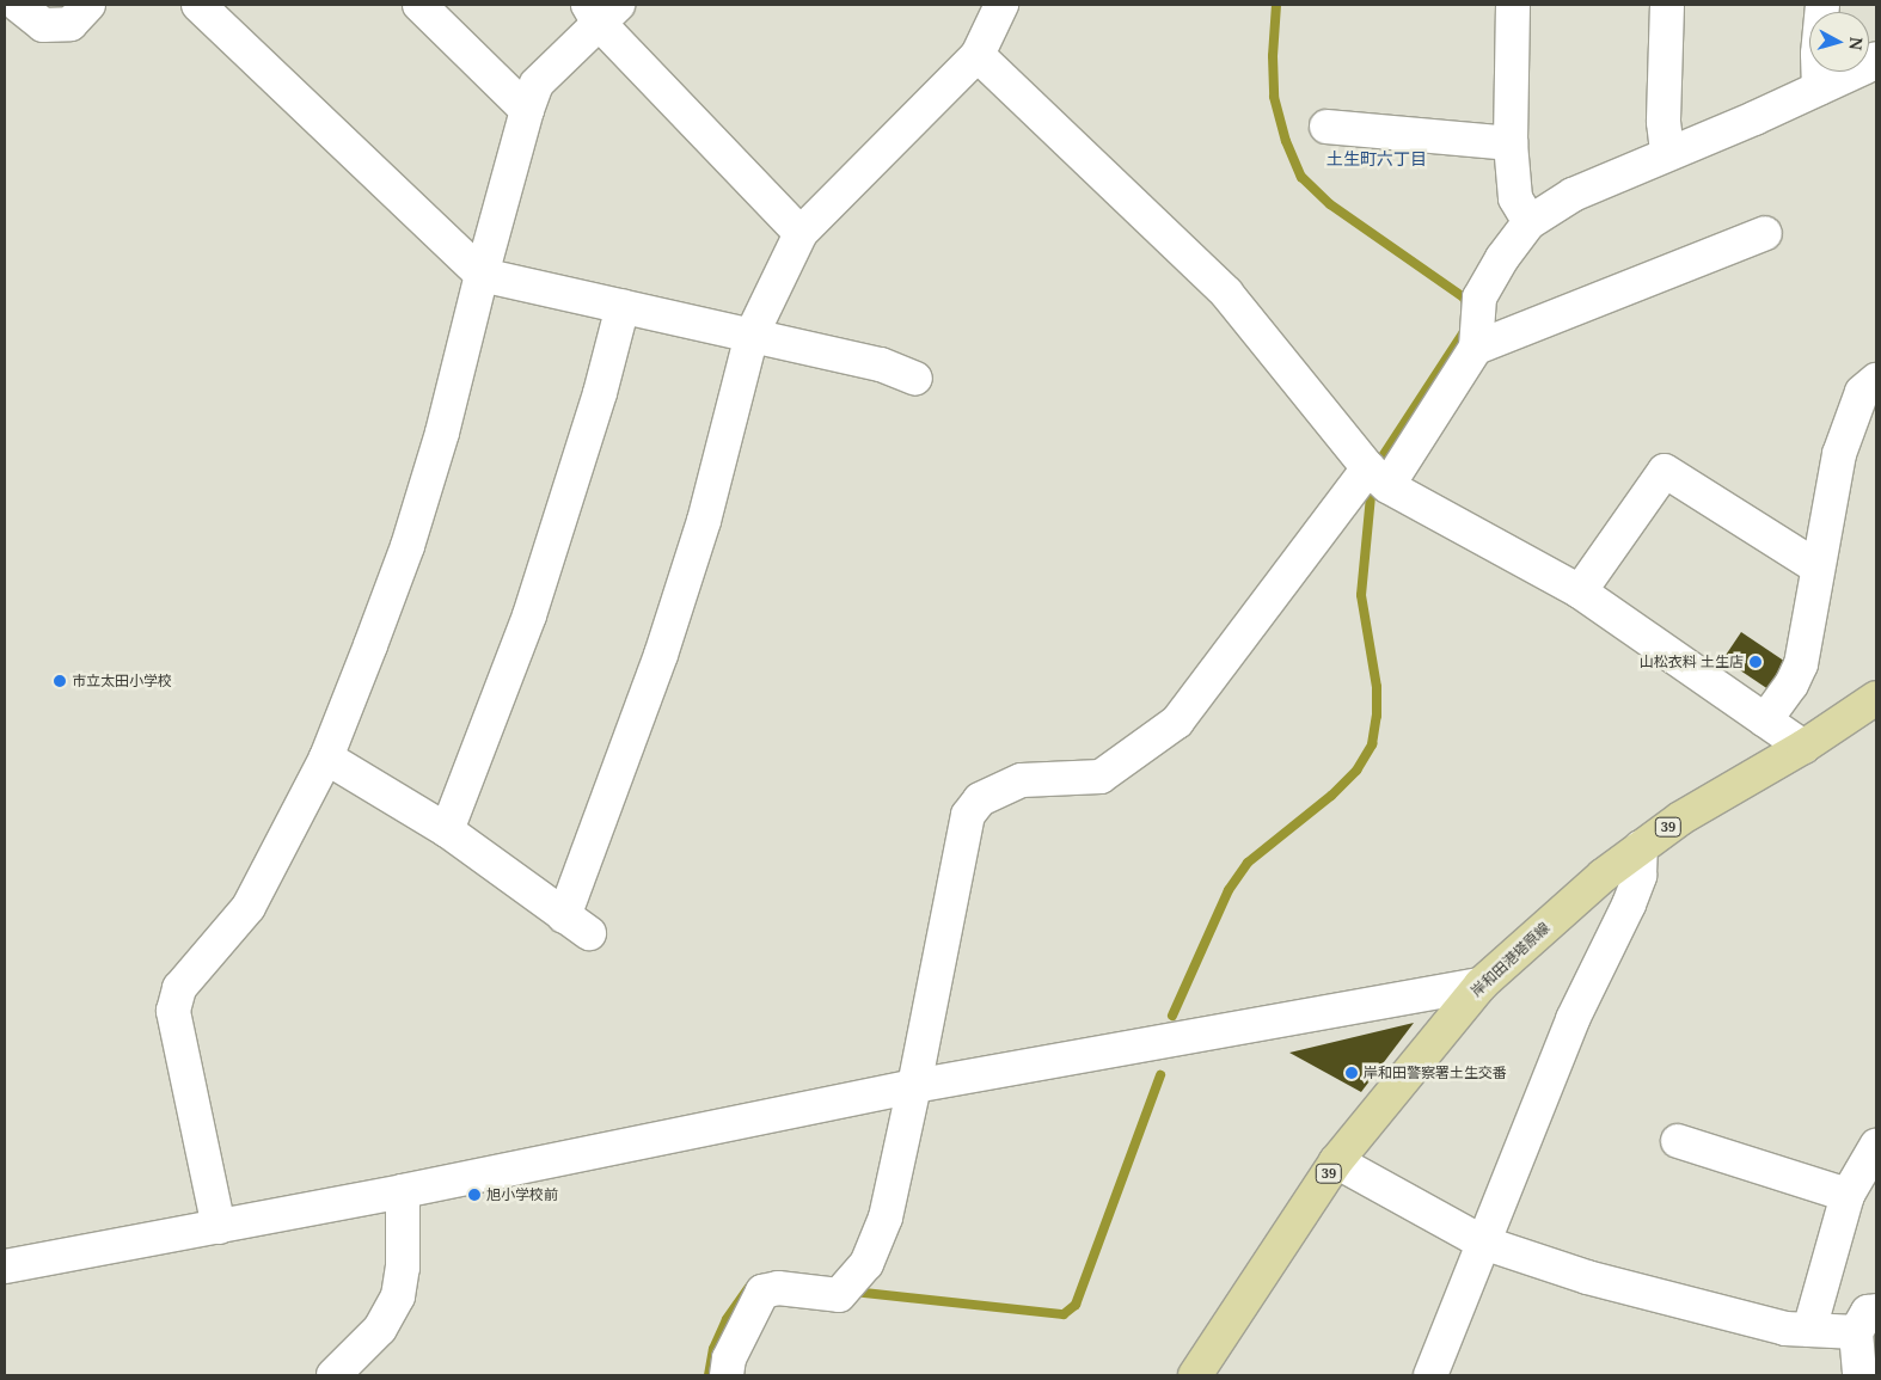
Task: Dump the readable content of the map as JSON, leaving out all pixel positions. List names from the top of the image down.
{
  "streets": {
    "main road": ["39", "岸和田港塔原線"]
  },
  "districts": ["土生町六丁目"],
  "places": [
    "山松衣料 土生店",
    "市立太田小学校",
    "岸和田警察署土生交番",
    "旭小学校前"
  ],
  "north": "right"
}
